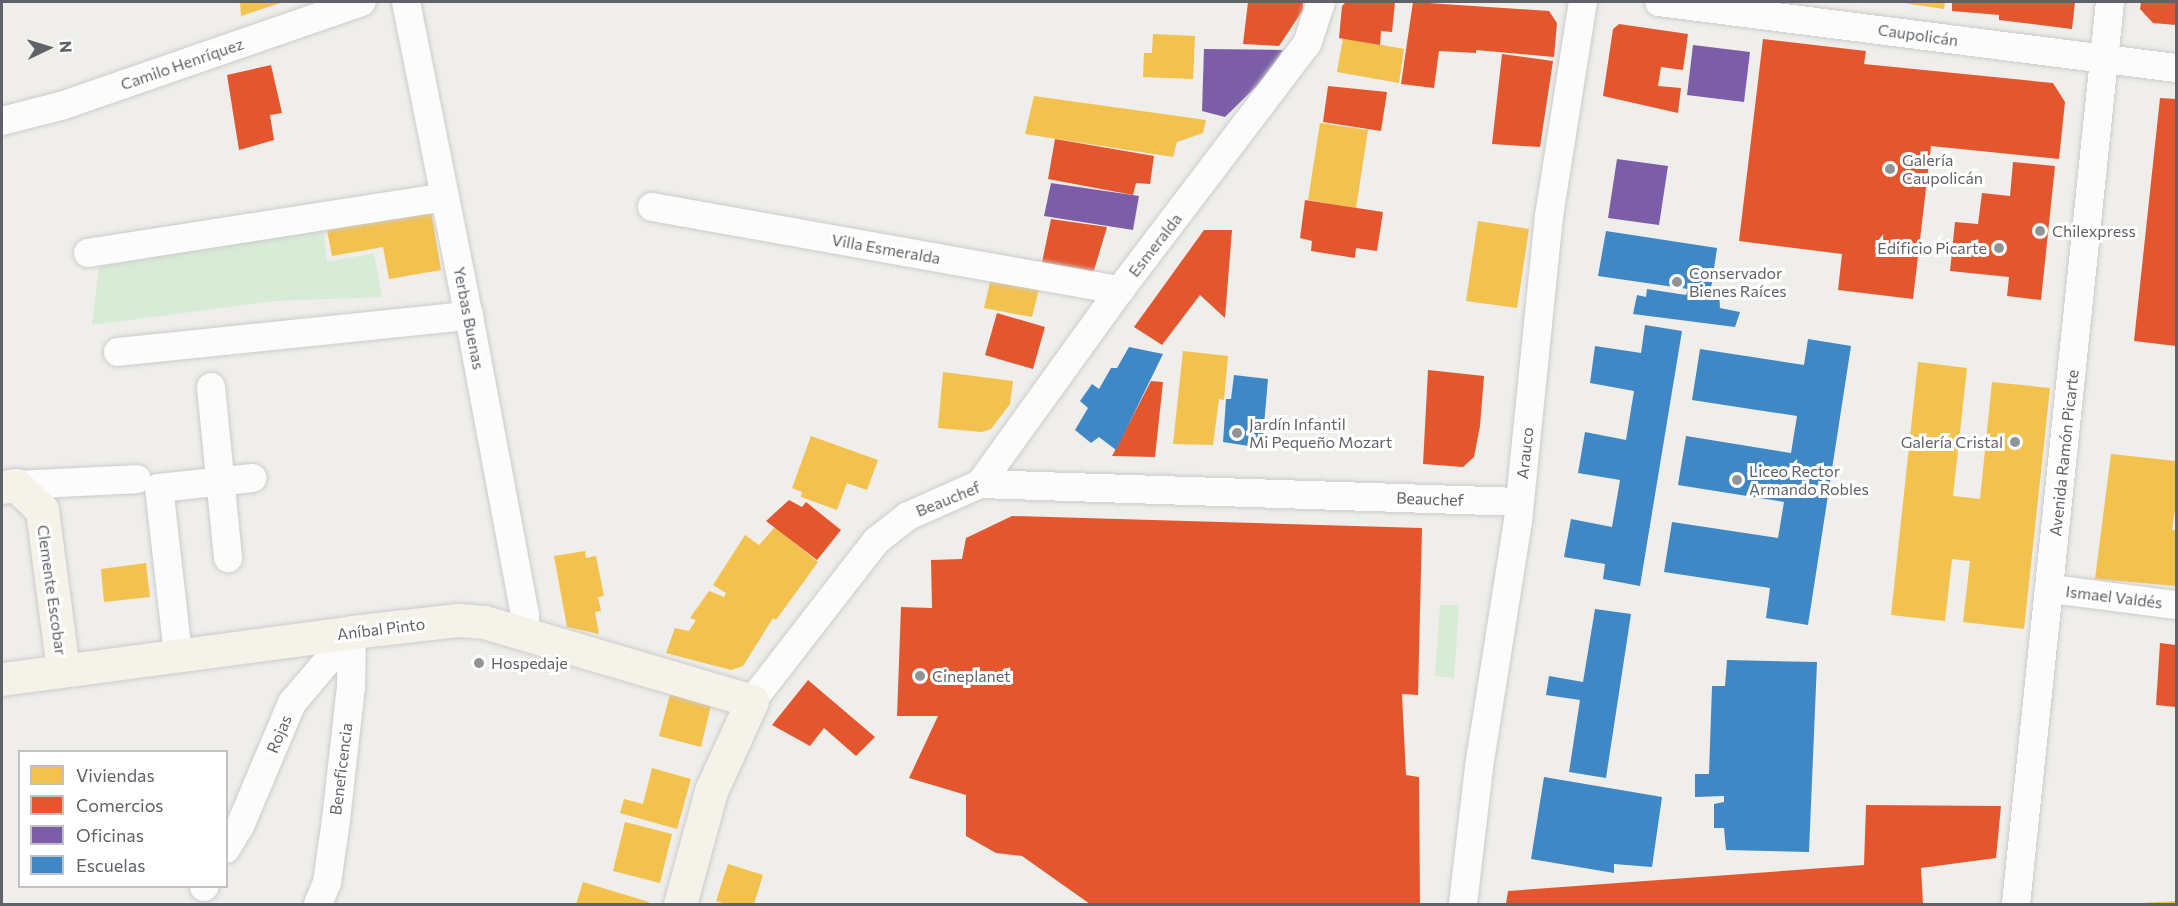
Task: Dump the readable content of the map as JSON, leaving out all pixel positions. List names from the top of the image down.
{
  "streets": {
    "main road": ["Beauchef", "Clemente Escobar", "Aníbal Pinto"],
    "street": [
      "Caupolicán",
      "Camilo Henríquez",
      "Esmeralda",
      "Villa Esmeralda",
      "Yerbas Buenas",
      "Arauco",
      "Avenida Ramón Picarte",
      "Ismael Valdés",
      "Rojas",
      "Beneficencia"
    ]
  },
  "crossings": [
    ["Caupolicán", "Avenida Ramón Picarte"],
    ["Esmeralda", "Villa Esmeralda"],
    ["Esmeralda", "Beauchef"],
    ["Yerbas Buenas", "Aníbal Pinto"],
    ["Arauco", "Beauchef"],
    ["Avenida Ramón Picarte", "Ismael Valdés"],
    ["Beauchef", "Aníbal Pinto"],
    ["Clemente Escobar", "Aníbal Pinto"],
    ["Aníbal Pinto", "Rojas"],
    ["Aníbal Pinto", "Beneficencia"],
    ["Rojas", "Beneficencia"]
  ],
  "places": [
    "Galería Caupolicán",
    "Chilexpress",
    "Edificio Picarte",
    "Conservador Bienes Raíces",
    "Jardín Infantil Mi Pequeño Mozart",
    "Galería Cristal",
    "Liceo Rector Armando Robles",
    "Hospedaje",
    "Cineplanet"
  ],
  "legend": [
    "Viviendas",
    "Comercios",
    "Oficinas",
    "Escuelas"
  ],
  "north": "right"
}
